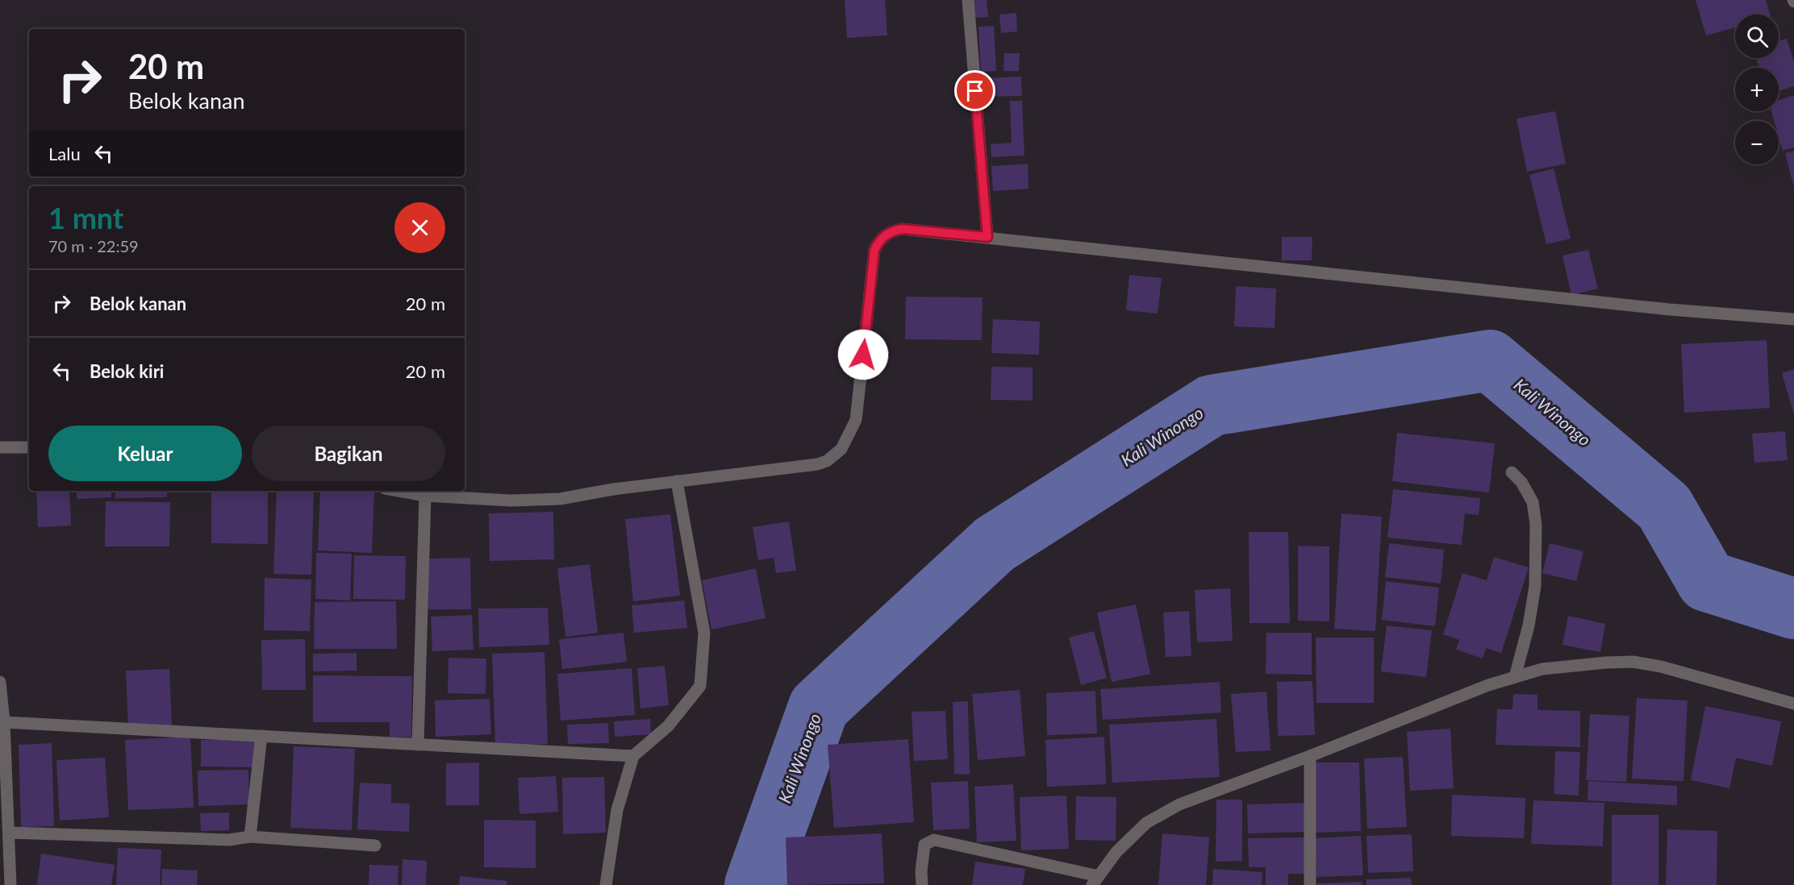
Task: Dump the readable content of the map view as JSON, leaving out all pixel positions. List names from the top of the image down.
{
  "water": ["Kali Winongo"],
  "page": {
    "map_buttons": ["+", "−"],
    "turn": ["20 m", "Belok kanan"],
    "then": "Lalu",
    "heading": ["1 mnt", "70 m · 22:59"],
    "list": [
      {
        "name": "Belok kanan",
        "value": "20 m"
      },
      {
        "name": "Belok kiri",
        "value": "20 m"
      }
    ],
    "buttons": ["Keluar", "Bagikan"]
  }
}
